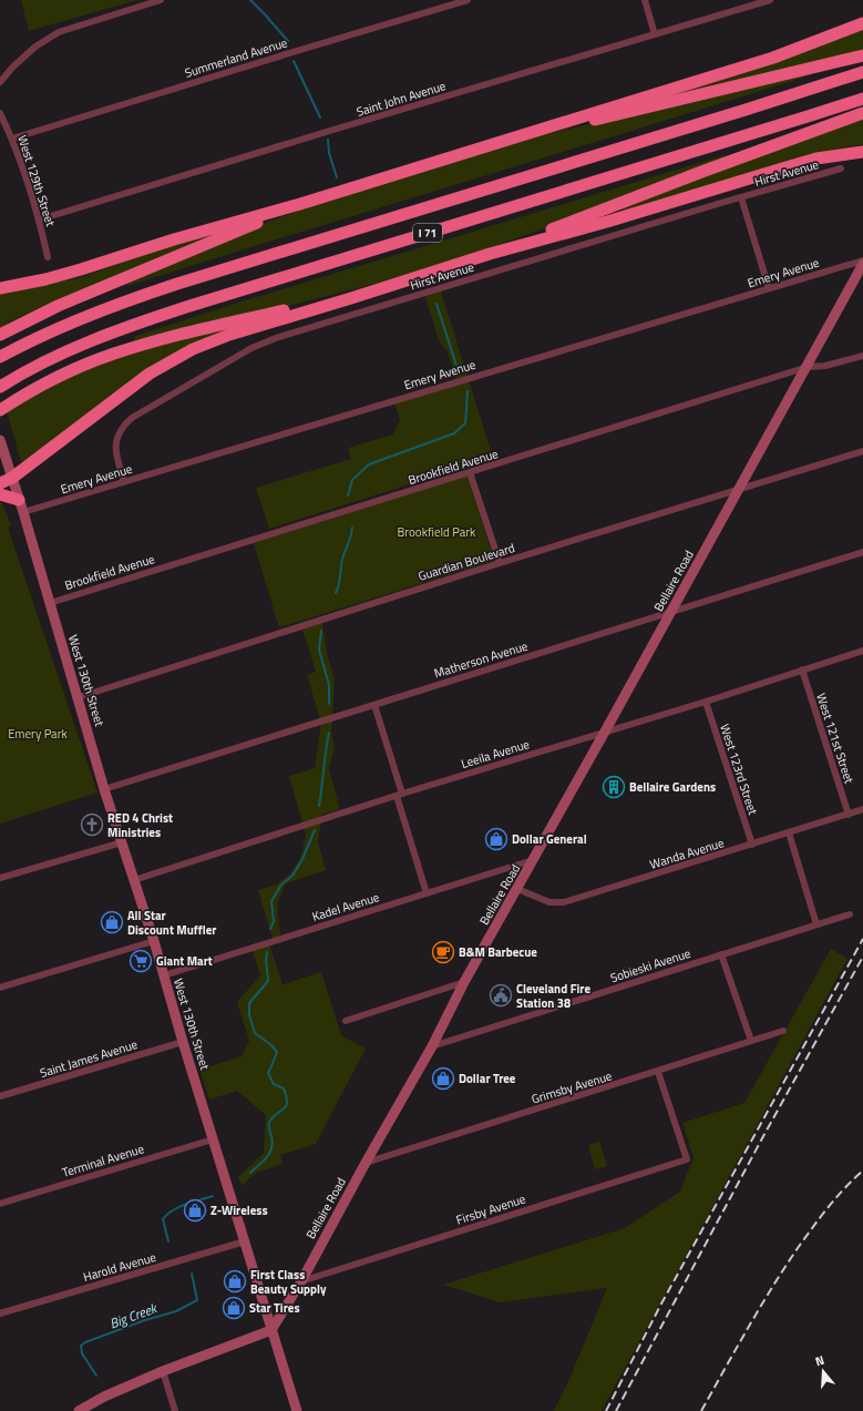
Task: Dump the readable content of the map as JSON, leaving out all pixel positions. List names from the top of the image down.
{
  "streets": {
    "highway": ["I 71"],
    "street": [
      "Summerland Avenue",
      "Saint John Avenue",
      "Hirst Avenue",
      "West 129th Street",
      "Emery Avenue",
      "Brookfield Avenue",
      "Guardian Boulevard",
      "Bellaire Road",
      "Matherson Avenue",
      "West 130th Street",
      "West 121st Street",
      "Leeila Avenue",
      "West 123rd Street",
      "Wanda Avenue",
      "Kadel Avenue",
      "Sobieski Avenue",
      "Saint James Avenue",
      "Grimsby Avenue",
      "Terminal Avenue",
      "Firsby Avenue",
      "Harold Avenue"
    ]
  },
  "crossings": [
    ["Summerland Avenue", "West 129th Street"],
    ["Saint John Avenue", "West 129th Street"],
    ["Hirst Avenue", "Emery Avenue"],
    ["Emery Avenue", "Bellaire Road"],
    ["Emery Avenue", "West 130th Street"],
    ["Brookfield Avenue", "Bellaire Road"],
    ["Brookfield Avenue", "West 130th Street"],
    ["Guardian Boulevard", "Bellaire Road"],
    ["Guardian Boulevard", "West 130th Street"],
    ["Bellaire Road", "Matherson Avenue"],
    ["Bellaire Road", "West 130th Street"],
    ["Bellaire Road", "Leeila Avenue"],
    ["Bellaire Road", "Wanda Avenue"],
    ["Bellaire Road", "Kadel Avenue"],
    ["Bellaire Road", "Sobieski Avenue"],
    ["Bellaire Road", "Grimsby Avenue"],
    ["Bellaire Road", "Firsby Avenue"],
    ["Matherson Avenue", "West 130th Street"],
    ["West 130th Street", "Leeila Avenue"],
    ["West 130th Street", "Kadel Avenue"],
    ["West 130th Street", "Saint James Avenue"],
    ["West 130th Street", "Terminal Avenue"],
    ["West 130th Street", "Harold Avenue"],
    ["West 121st Street", "Leeila Avenue"],
    ["West 121st Street", "Wanda Avenue"],
    ["Leeila Avenue", "West 123rd Street"],
    ["West 123rd Street", "Wanda Avenue"],
    ["Grimsby Avenue", "Firsby Avenue"]
  ],
  "water": ["Big Creek"],
  "parks": ["Brookfield Park", "Emery Park"],
  "places": {
    "building": ["Bellaire Gardens"],
    "church": ["RED 4 Christ Ministries"],
    "shop": [
      "Dollar General",
      "All Star Discount Muffler",
      "Dollar Tree",
      "Z-Wireless",
      "First Class Beauty Supply",
      "Star Tires"
    ],
    "cafe": ["B&M Barbecue"],
    "supermarket": ["Giant Mart"],
    "public building": ["Cleveland Fire Station 38"]
  },
  "north": "top"
}
